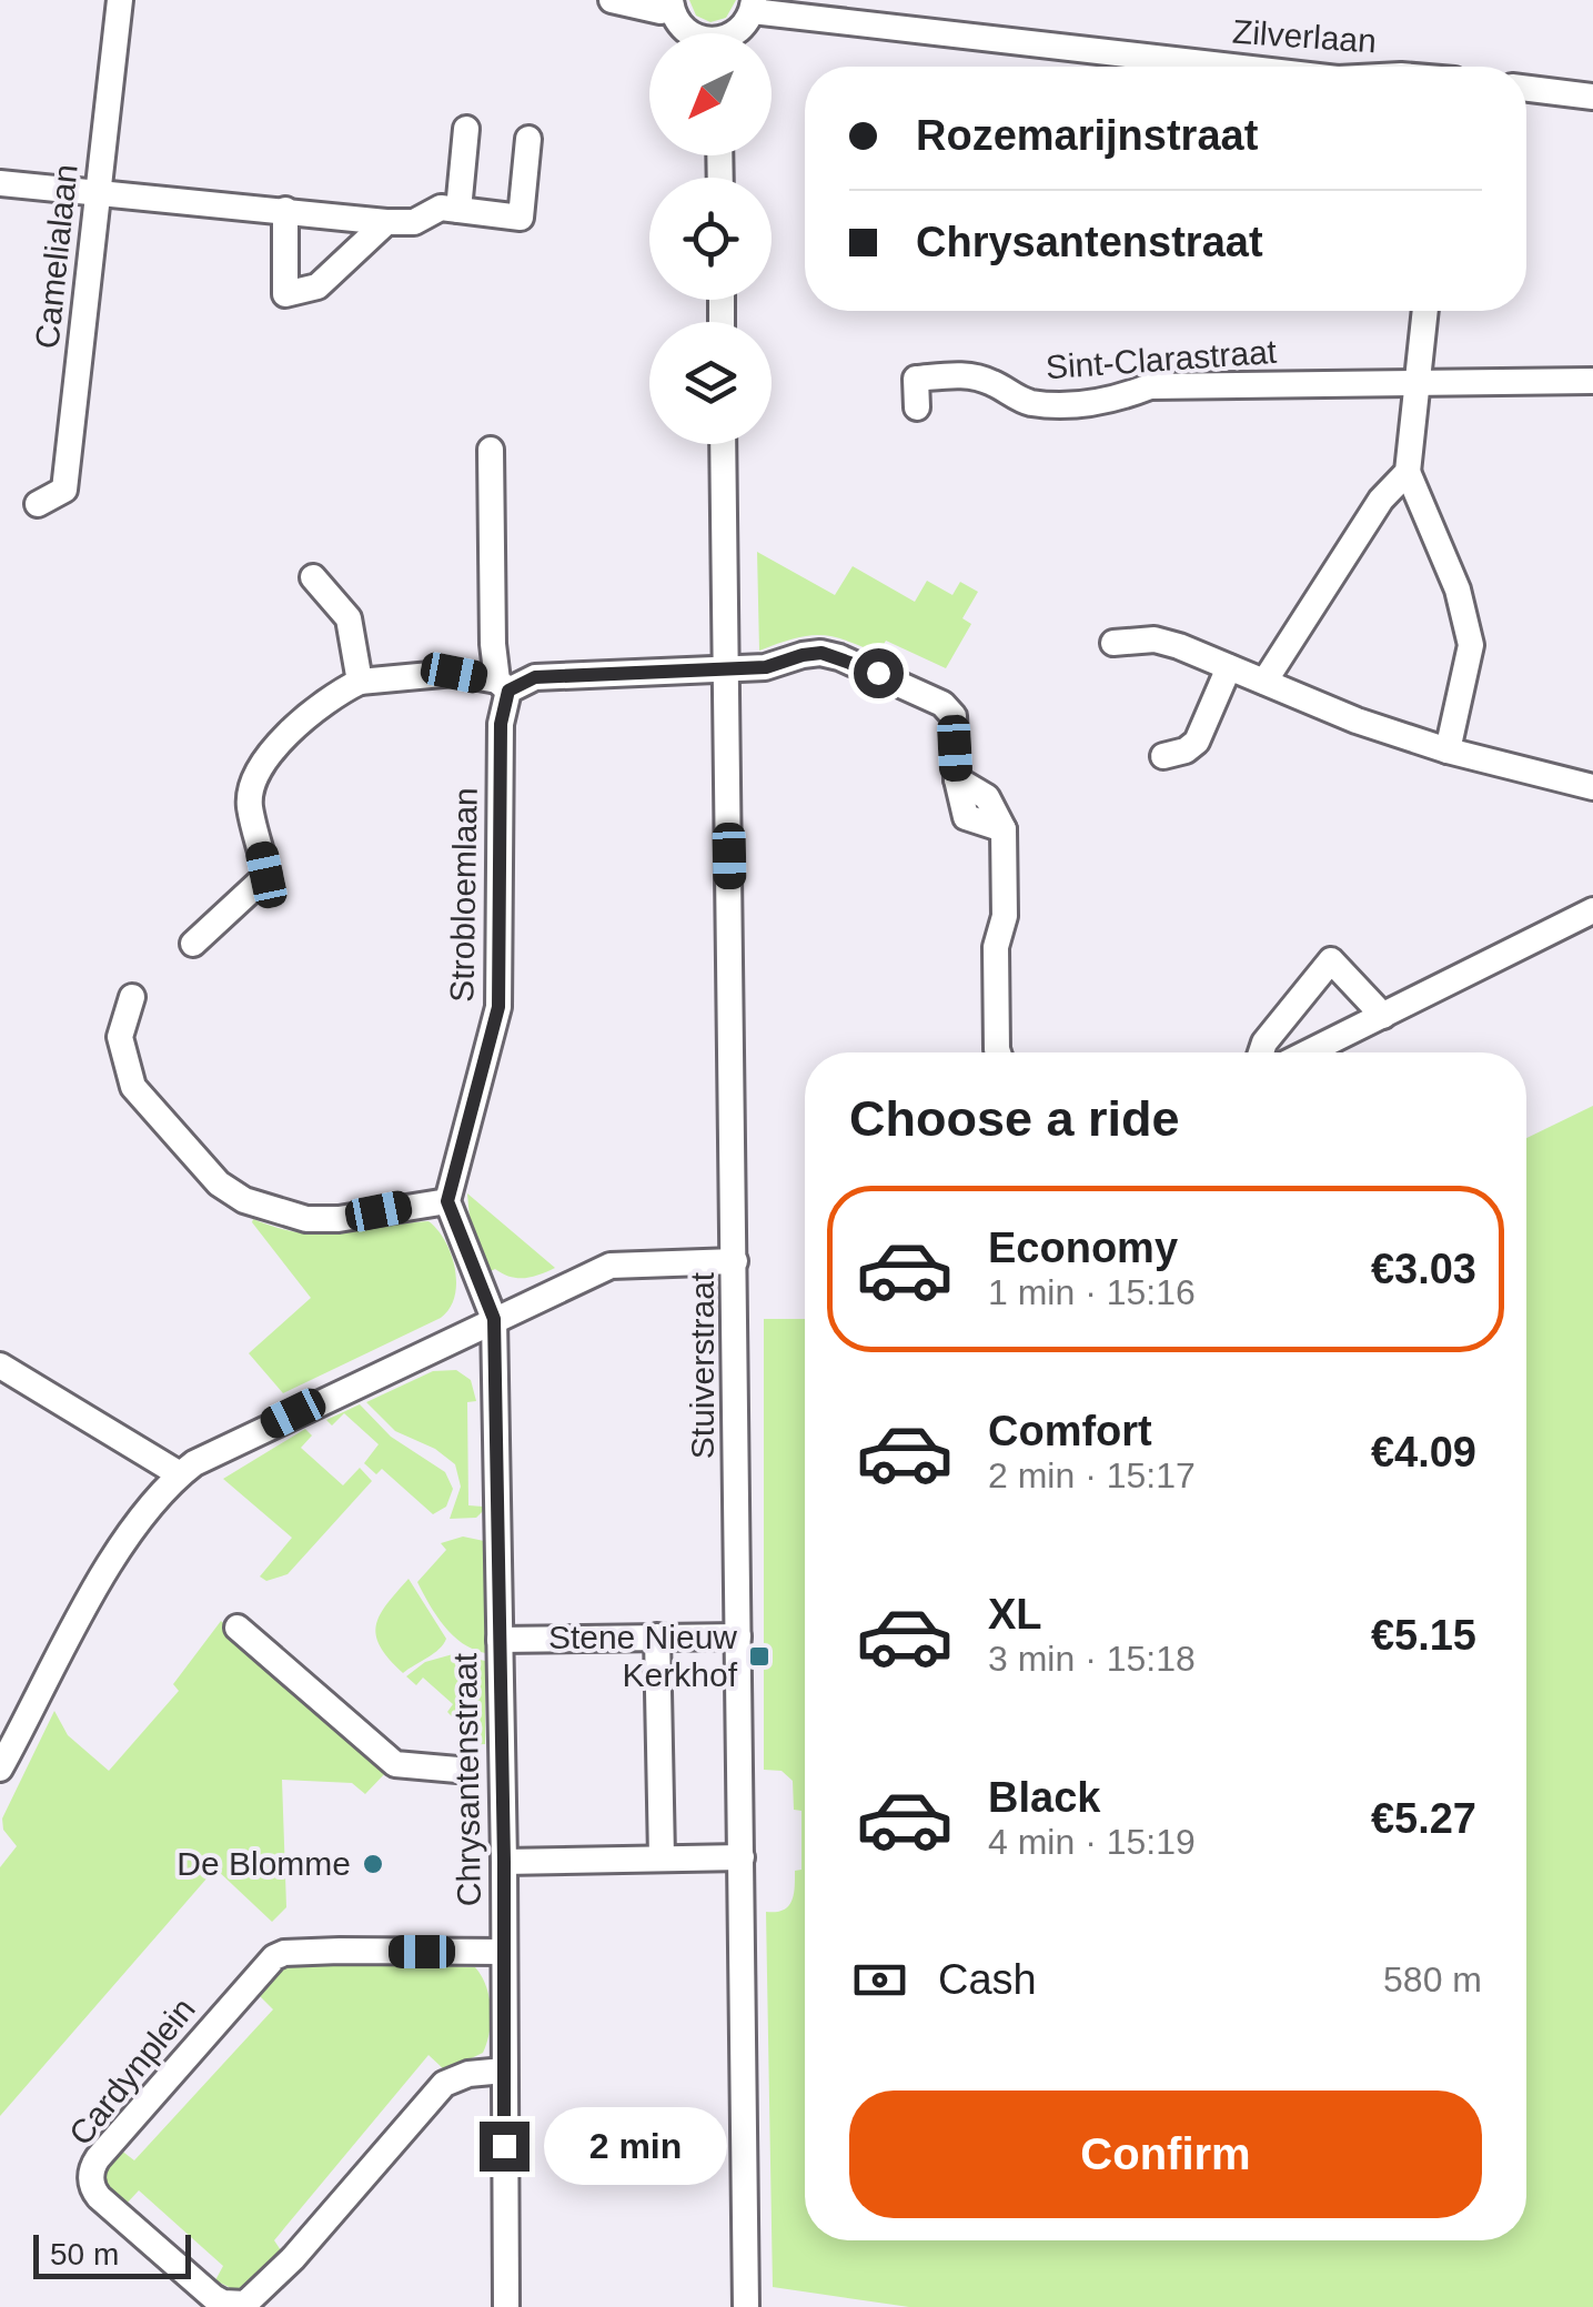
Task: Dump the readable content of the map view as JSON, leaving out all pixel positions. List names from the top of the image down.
{
  "streets": {
    "street": [
      "Zilverlaan",
      "Camelialaan",
      "Sint-Clarastraat",
      "Strobloemlaan",
      "Stuiverstraat",
      "Chrysantenstraat",
      "Cardynplein"
    ]
  },
  "crossings": [
    ["Chrysantenstraat", "Cardynplein"]
  ],
  "places": {
    "transit": ["Stene Nieuw Kerkhof"],
    "other": ["De Blomme"]
  },
  "scale_bar": "50 m",
  "north": "bottom left",
  "page": {
    "banner": ["Rozemarijnstraat", "Chrysantenstraat"],
    "heading": "Choose a ride",
    "list": [
      {
        "name": "Economy",
        "note": "1 min · 15:16",
        "value": "€3.03"
      },
      {
        "name": "Comfort",
        "note": "2 min · 15:17",
        "value": "€4.09"
      },
      {
        "name": "XL",
        "note": "3 min · 15:18",
        "value": "€5.15"
      },
      {
        "name": "Black",
        "note": "4 min · 15:19",
        "value": "€5.27"
      }
    ],
    "pay": ["Cash", "580 m"],
    "buttons": "Confirm",
    "bubble": "2 min",
    "scale": "50 m"
  }
}
